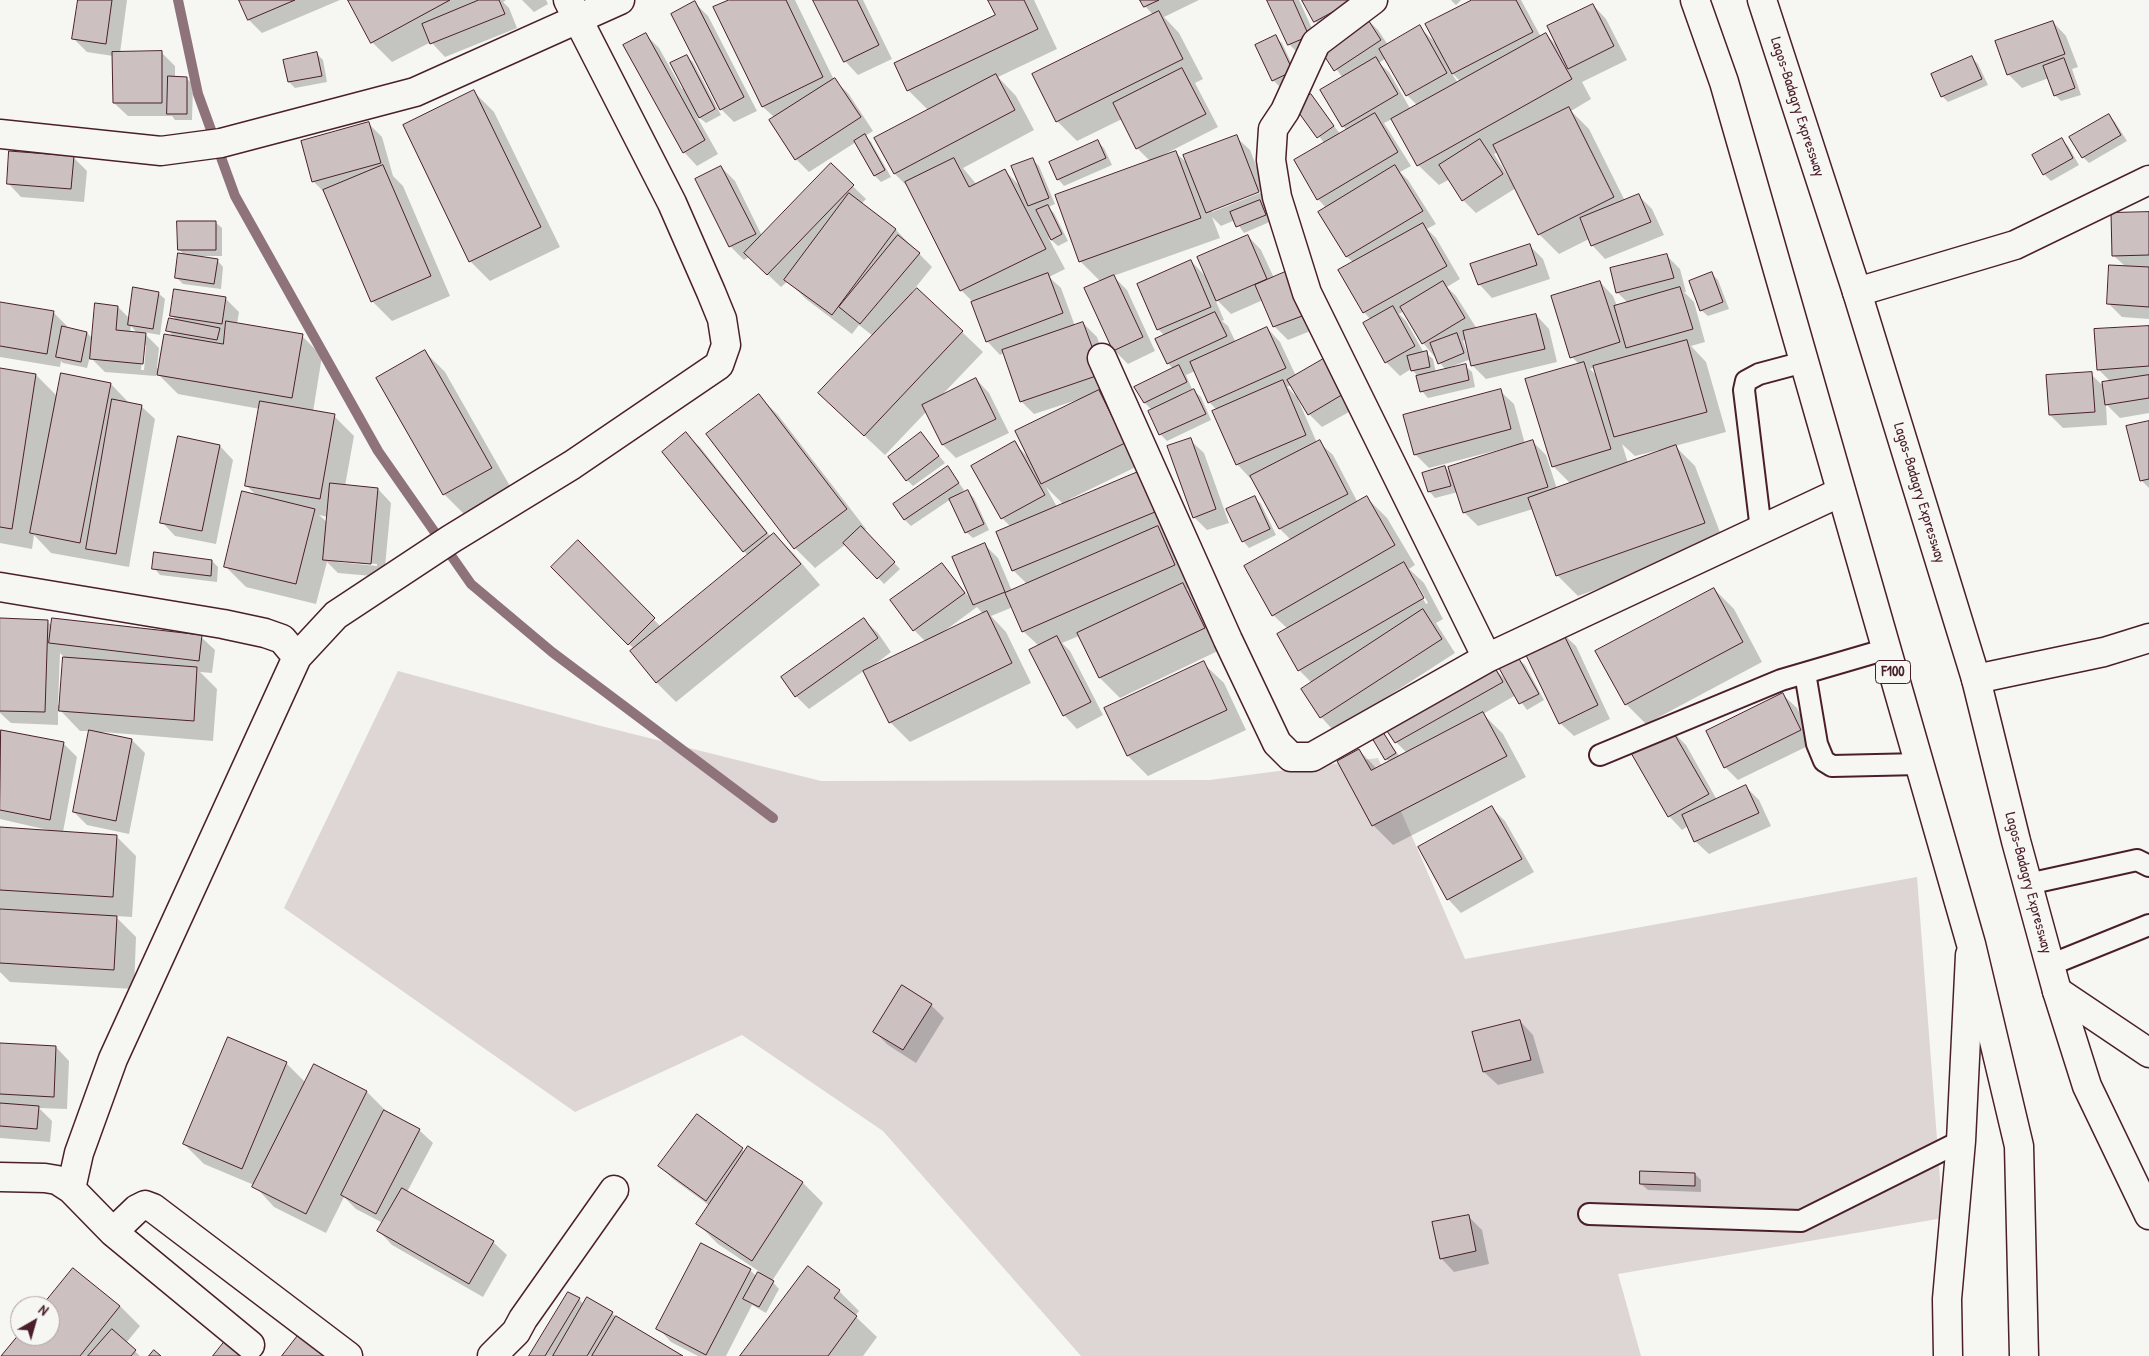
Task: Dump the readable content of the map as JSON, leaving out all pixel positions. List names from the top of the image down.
{
  "streets": {
    "main road": ["Lagos-Badagry Expressway", "F100"]
  },
  "north": "top right"
}
